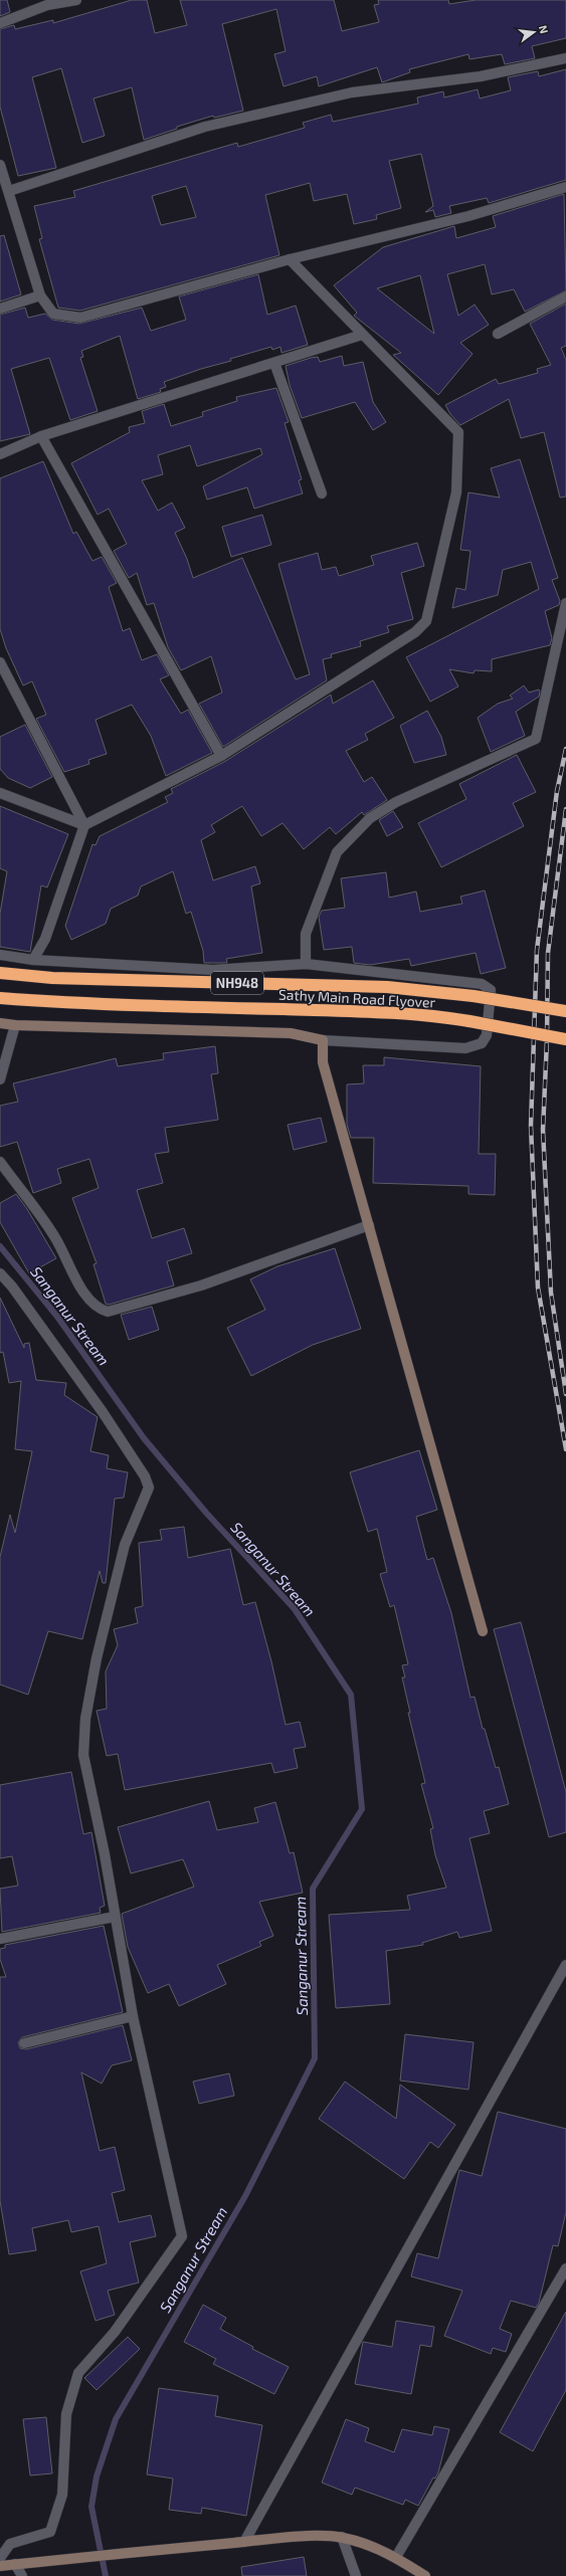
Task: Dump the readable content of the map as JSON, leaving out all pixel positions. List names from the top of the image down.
{
  "streets": {
    "highway": ["NH948", "Sathy Main Road Flyover"]
  },
  "water": ["Sanganur Stream"],
  "north": "right"
}
